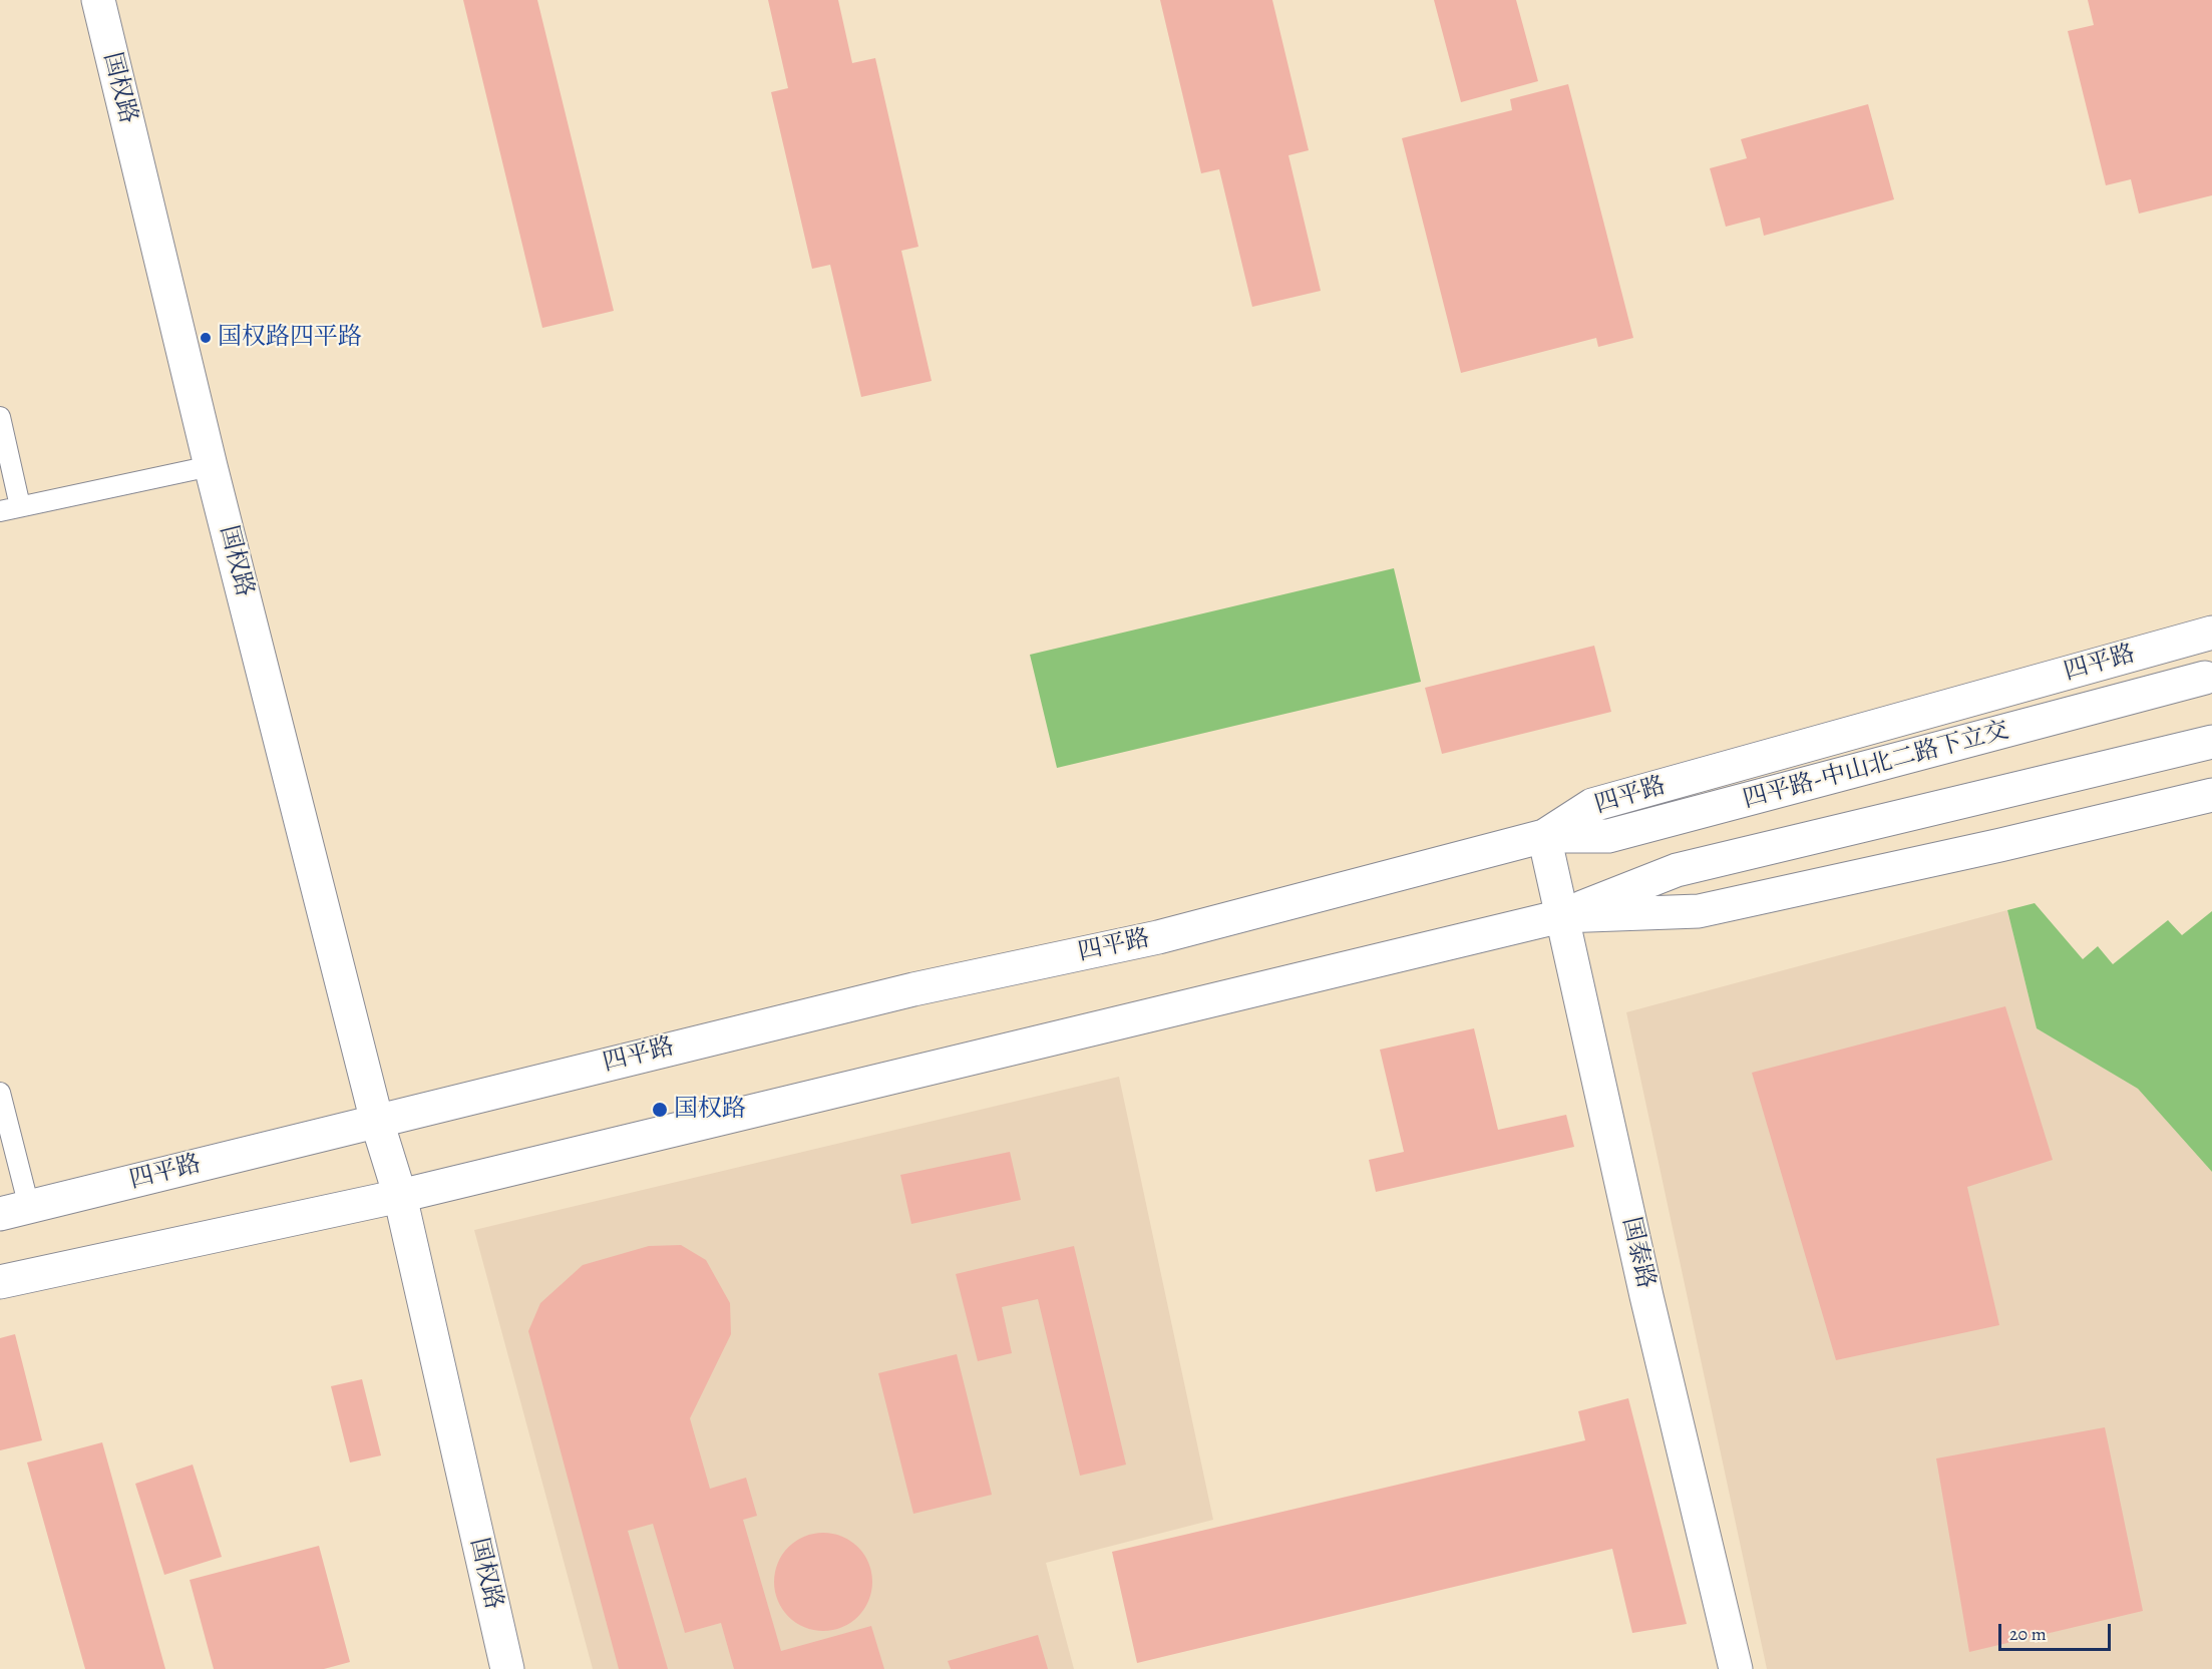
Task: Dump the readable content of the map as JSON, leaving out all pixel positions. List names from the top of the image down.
{
  "streets": {
    "main road": [
      "国权路",
      "四平路",
      "四平路-中山北二路下立交",
      "国泰路"
    ]
  },
  "crossings": [
    ["国权路", "四平路"],
    ["四平路", "四平路-中山北二路下立交"],
    ["四平路", "国泰路"],
    ["四平路-中山北二路下立交", "国泰路"]
  ],
  "places": ["国权路四平路", "国权路"],
  "scale_bar": "20 m"
}
